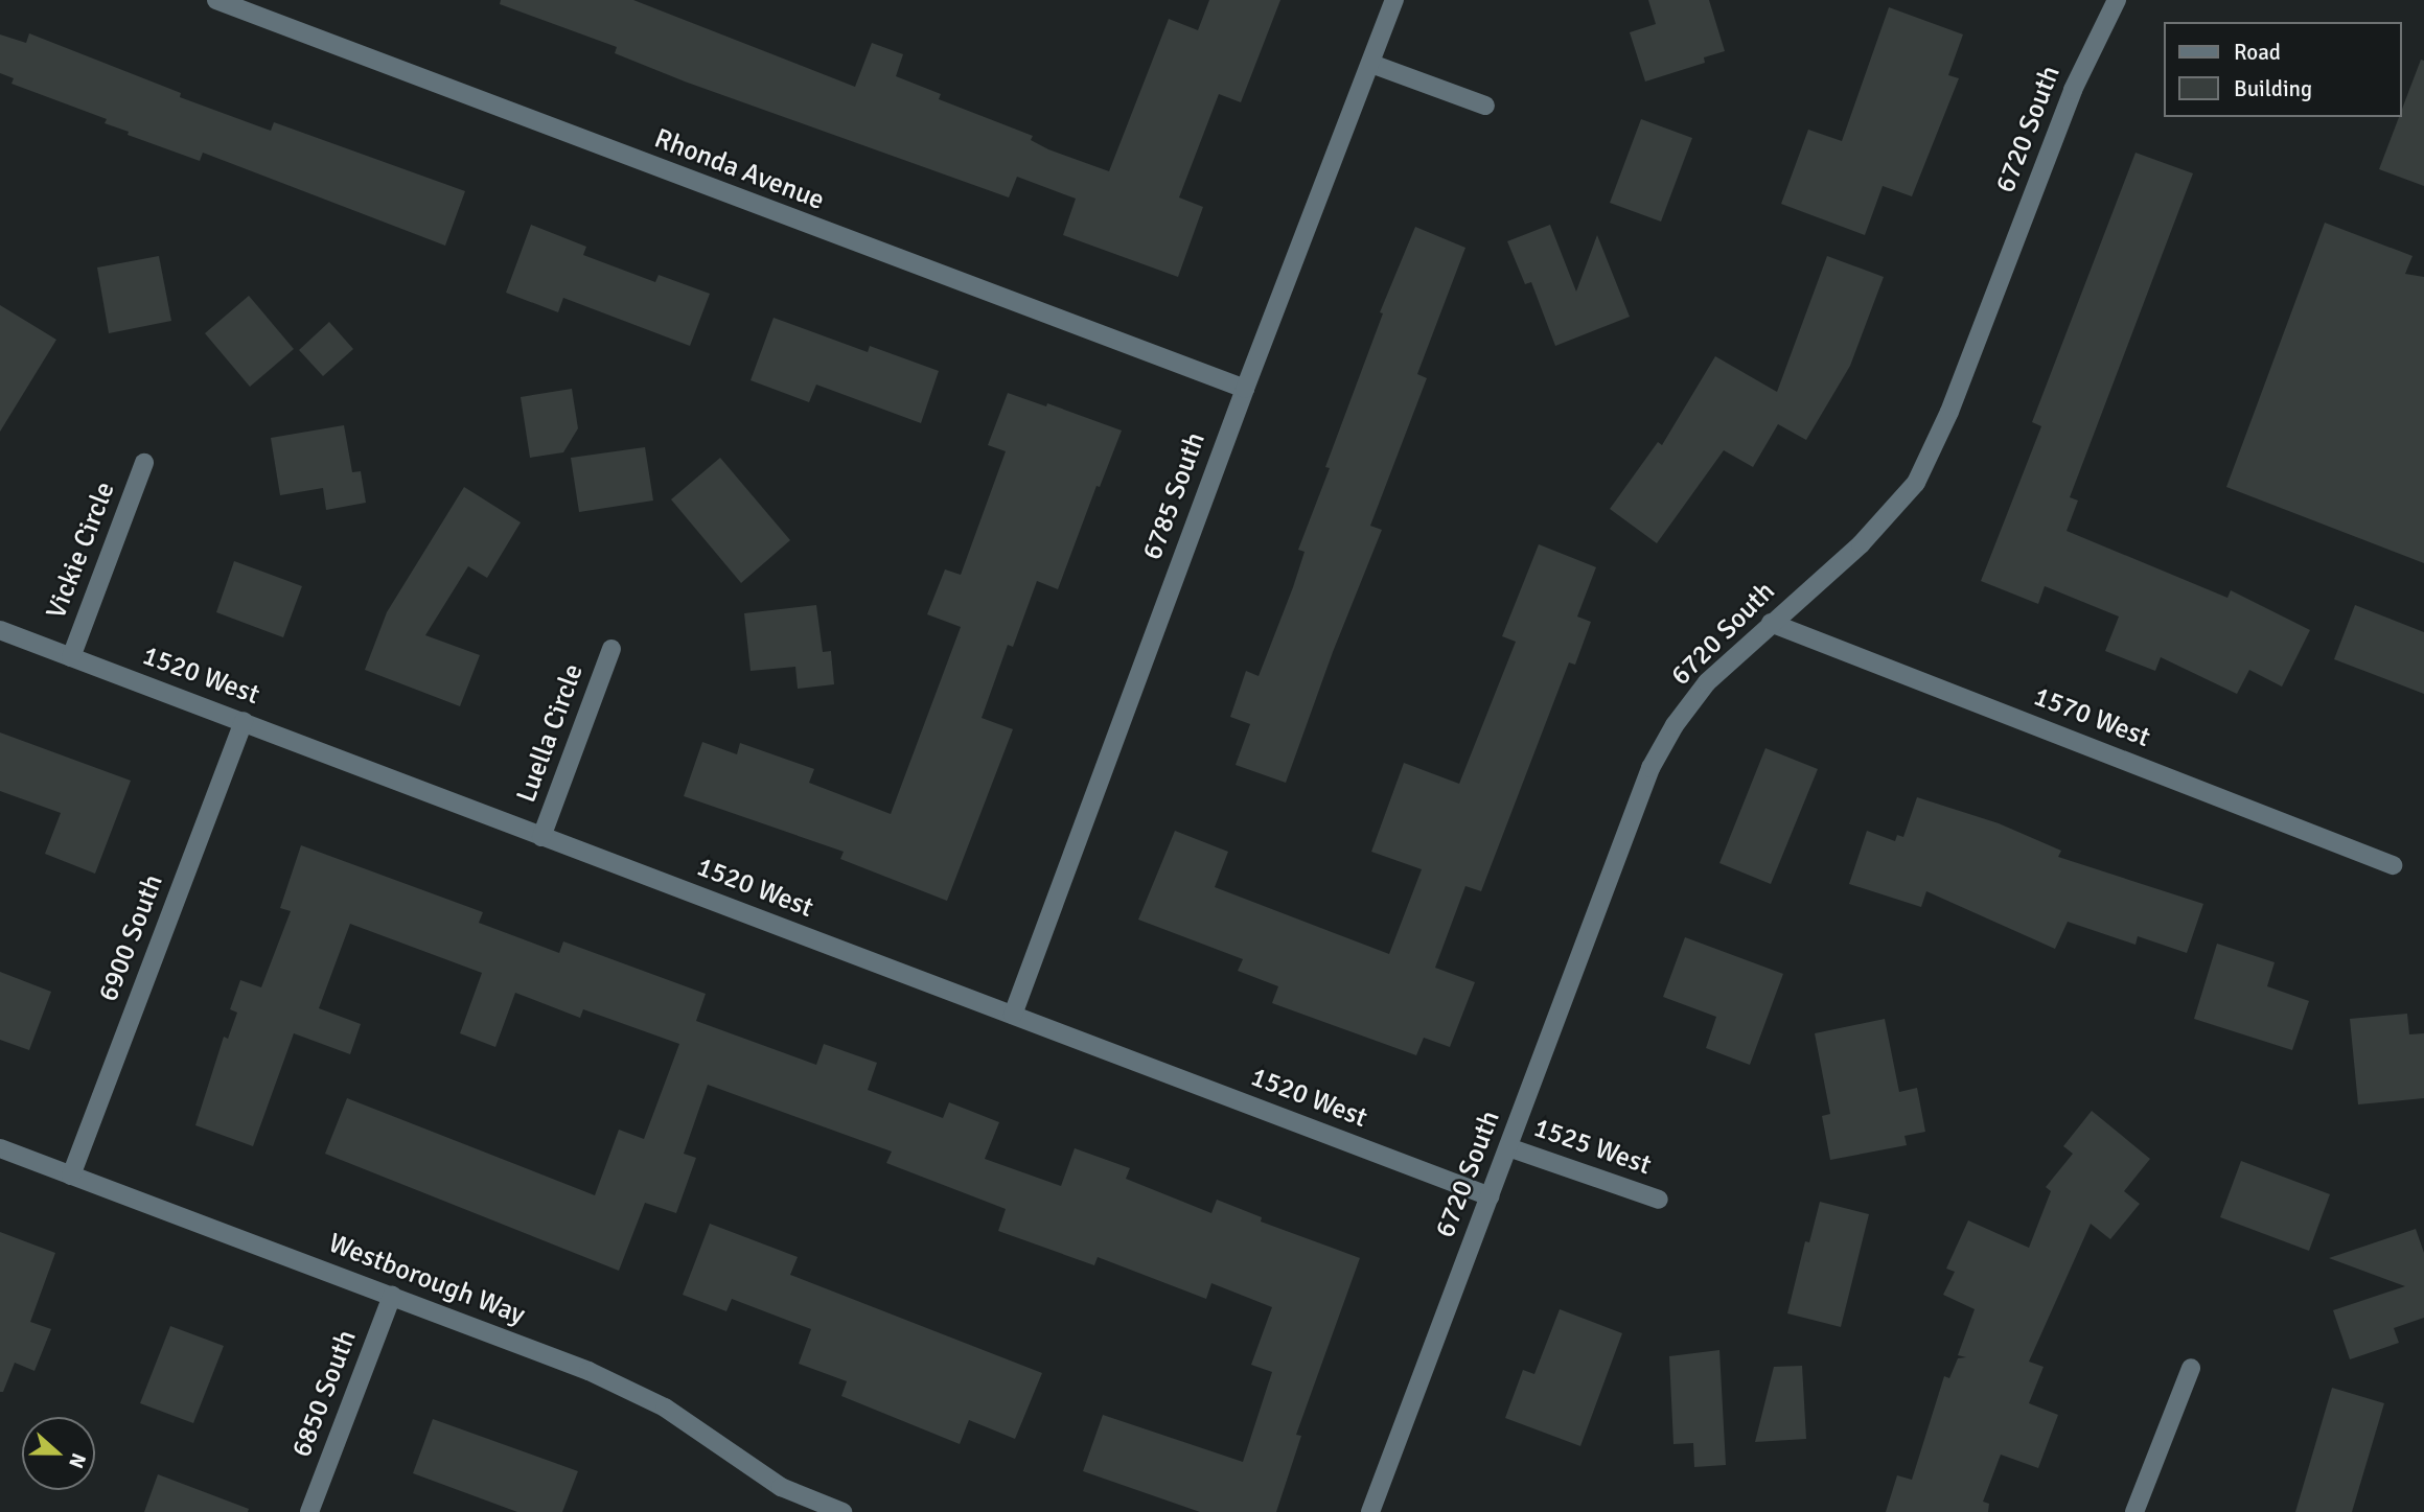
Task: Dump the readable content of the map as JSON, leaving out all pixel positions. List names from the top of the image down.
{
  "streets": {
    "street": [
      "6720 South",
      "Rhonda Avenue",
      "6785 South",
      "Vickie Circle",
      "1520 West",
      "1570 West",
      "Luella Circle",
      "6900 South",
      "1525 West",
      "Westborough Way",
      "6850 South"
    ]
  },
  "crossings": [
    ["6720 South", "1520 West"],
    ["6720 South", "1570 West"],
    ["6720 South", "1525 West"],
    ["Rhonda Avenue", "6785 South"],
    ["6785 South", "1520 West"],
    ["Vickie Circle", "1520 West"],
    ["1520 West", "Luella Circle"],
    ["1520 West", "6900 South"],
    ["6900 South", "Westborough Way"],
    ["Westborough Way", "6850 South"]
  ],
  "legend": ["Road", "Building"],
  "north": "right"
}
